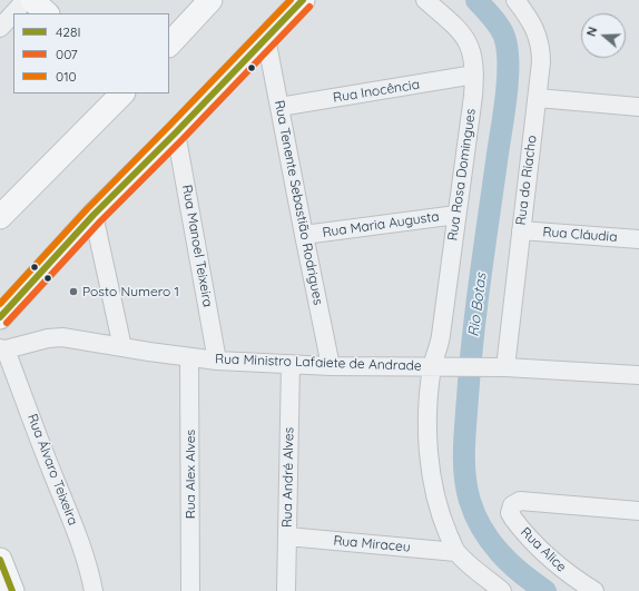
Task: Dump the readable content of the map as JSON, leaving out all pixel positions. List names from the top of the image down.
{
  "streets": {
    "street": [
      "Rua Inocência",
      "Rua Rosa Domingues",
      "Rua do Riacho",
      "Rua Tenente Sebastião Rodrigues",
      "Rua Maria Augusta",
      "Rua Cláudia",
      "Rua Manoel Teixeira",
      "Rua Ministro Lafaiete de Andrade",
      "Rua Álvaro Teixeira",
      "Rua Alex Alves",
      "Rua André Alves",
      "Rua Miraceu",
      "Rua Alice"
    ]
  },
  "crossings": [
    ["Rua Inocência", "Rua Rosa Domingues"],
    ["Rua Inocência", "Rua Tenente Sebastião Rodrigues"],
    ["Rua Rosa Domingues", "Rua Maria Augusta"],
    ["Rua Rosa Domingues", "Rua Ministro Lafaiete de Andrade"],
    ["Rua Rosa Domingues", "Rua Miraceu"],
    ["Rua do Riacho", "Rua Cláudia"],
    ["Rua do Riacho", "Rua Ministro Lafaiete de Andrade"],
    ["Rua Tenente Sebastião Rodrigues", "Rua Maria Augusta"],
    ["Rua Tenente Sebastião Rodrigues", "Rua Ministro Lafaiete de Andrade"],
    ["Rua Manoel Teixeira", "Rua Ministro Lafaiete de Andrade"],
    ["Rua Ministro Lafaiete de Andrade", "Rua Álvaro Teixeira"],
    ["Rua Ministro Lafaiete de Andrade", "Rua Alex Alves"],
    ["Rua Ministro Lafaiete de Andrade", "Rua André Alves"],
    ["Rua André Alves", "Rua Miraceu"]
  ],
  "water": ["Rio Botas"],
  "places": ["Posto Numero 1"],
  "lines": ["transit line 428I", "transit line 010", "transit line 007"],
  "legend": ["428I", "007", "010"],
  "north": "left"
}
